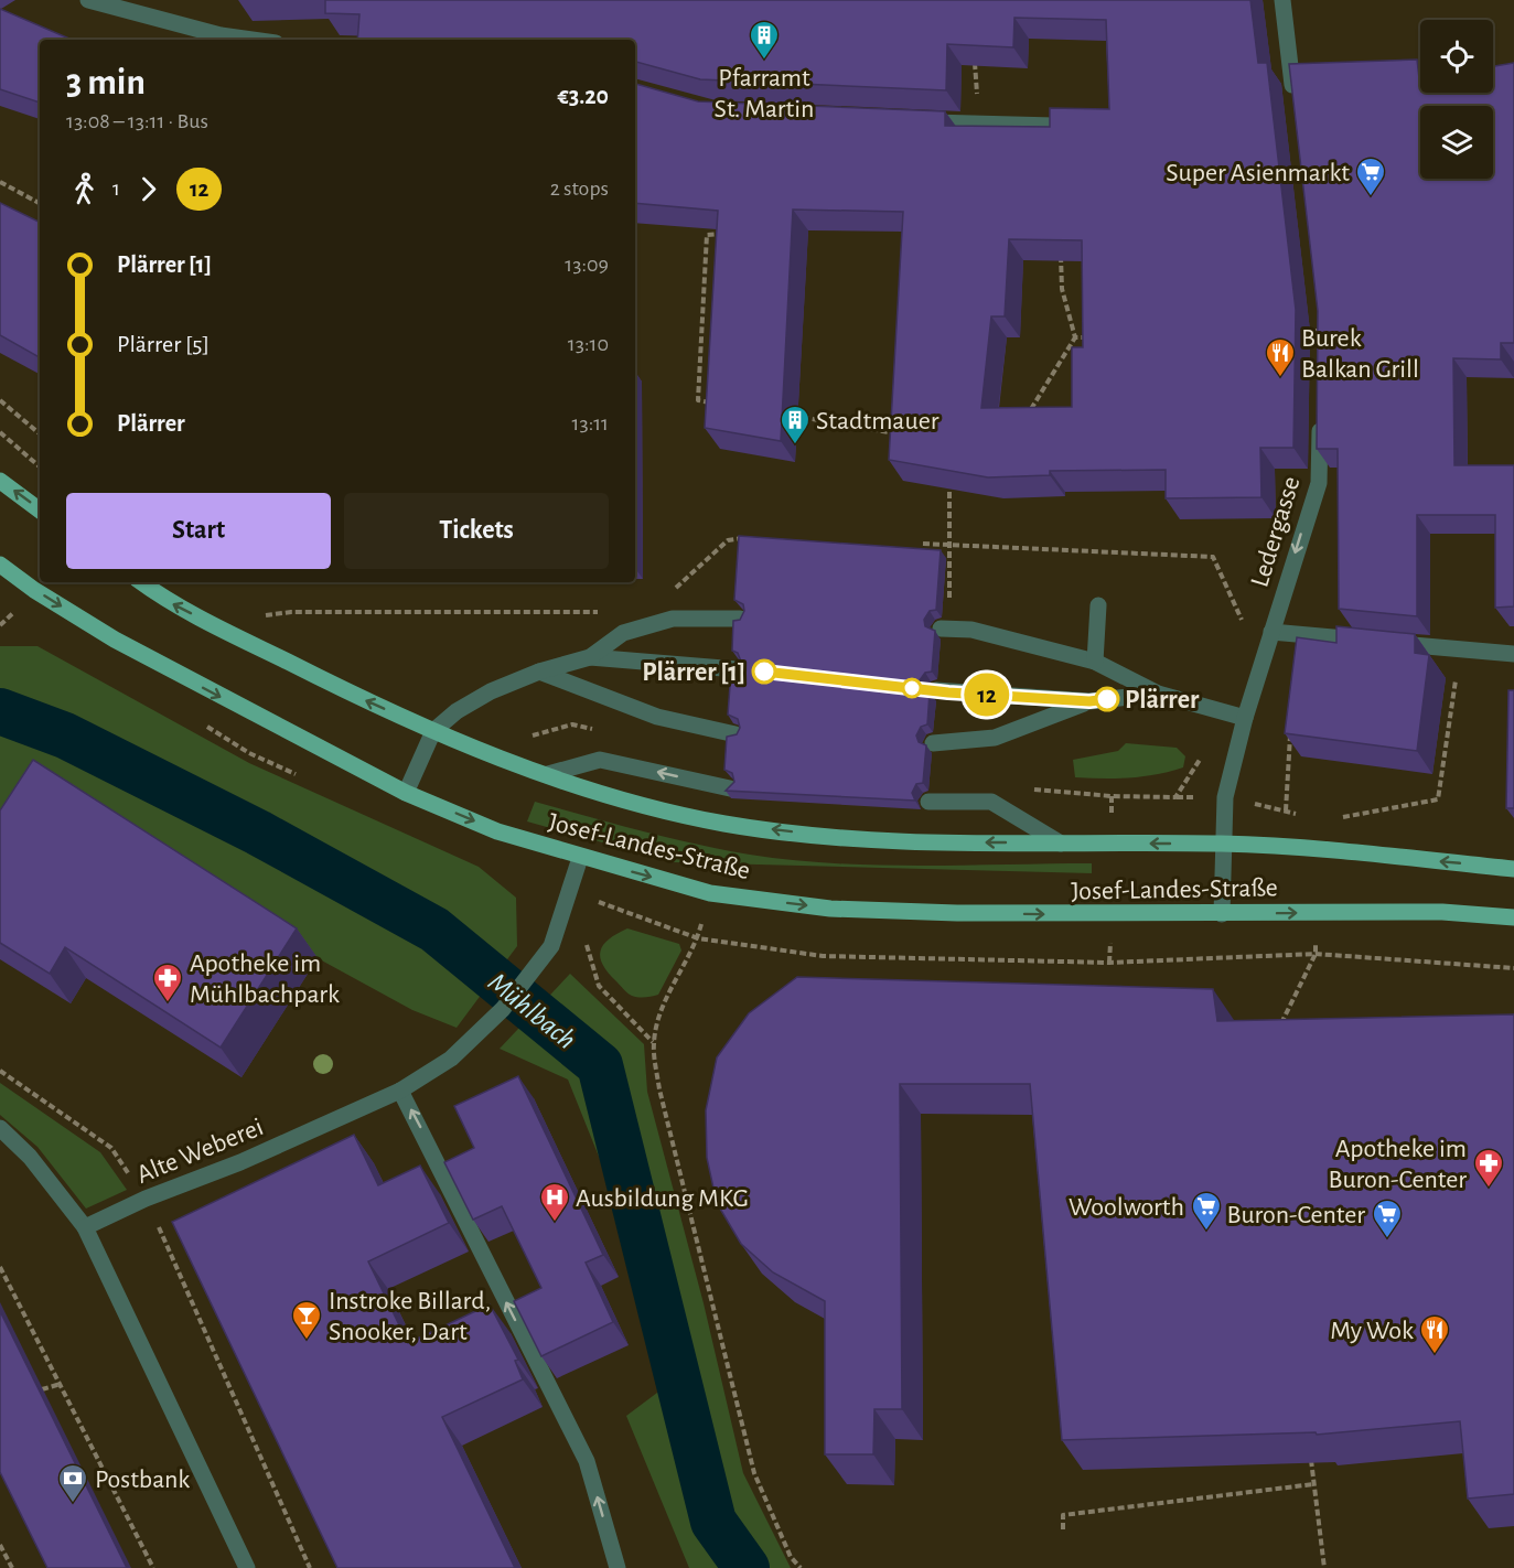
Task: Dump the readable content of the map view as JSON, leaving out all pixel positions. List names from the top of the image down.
{
  "streets": {
    "main road": ["Josef-Landes-Straße"],
    "street": ["Ledergasse", "Alte Weberei"]
  },
  "crossings": [
    ["Ledergasse", "Josef-Landes-Straße"],
    ["Josef-Landes-Straße", "Alte Weberei"]
  ],
  "one_way": ["Ledergasse"],
  "water": ["Mühlbach"],
  "places": {
    "building": ["Pfarramt St. Martin", "Stadtmauer"],
    "supermarket": ["Super Asienmarkt", "Woolworth", "Buron-Center"],
    "restaurant": ["Burek Balkan Grill", "My Wok"],
    "other": ["Plärrer [1]", "Plärrer"],
    "pharmacy": ["Apotheke im Mühlbachpark", "Apotheke im Buron-Center"],
    "hospital": ["Ausbildung MKG"],
    "bar": ["Instroke Billard, Snooker, Dart"],
    "bank": ["Postbank"]
  },
  "lines": ["bus line 12"],
  "page": {
    "on_map": "12",
    "heading": ["3 min", "13:08 – 13:11 · Bus", "€3.20"],
    "legs": ["1", "12", "2 stops"],
    "list": [
      {
        "name": "Plärrer [1]",
        "value": "13:09"
      },
      {
        "name": "Plärrer [5]",
        "value": "13:10"
      },
      {
        "name": "Plärrer",
        "value": "13:11"
      }
    ],
    "buttons": ["Start", "Tickets"]
  }
}
